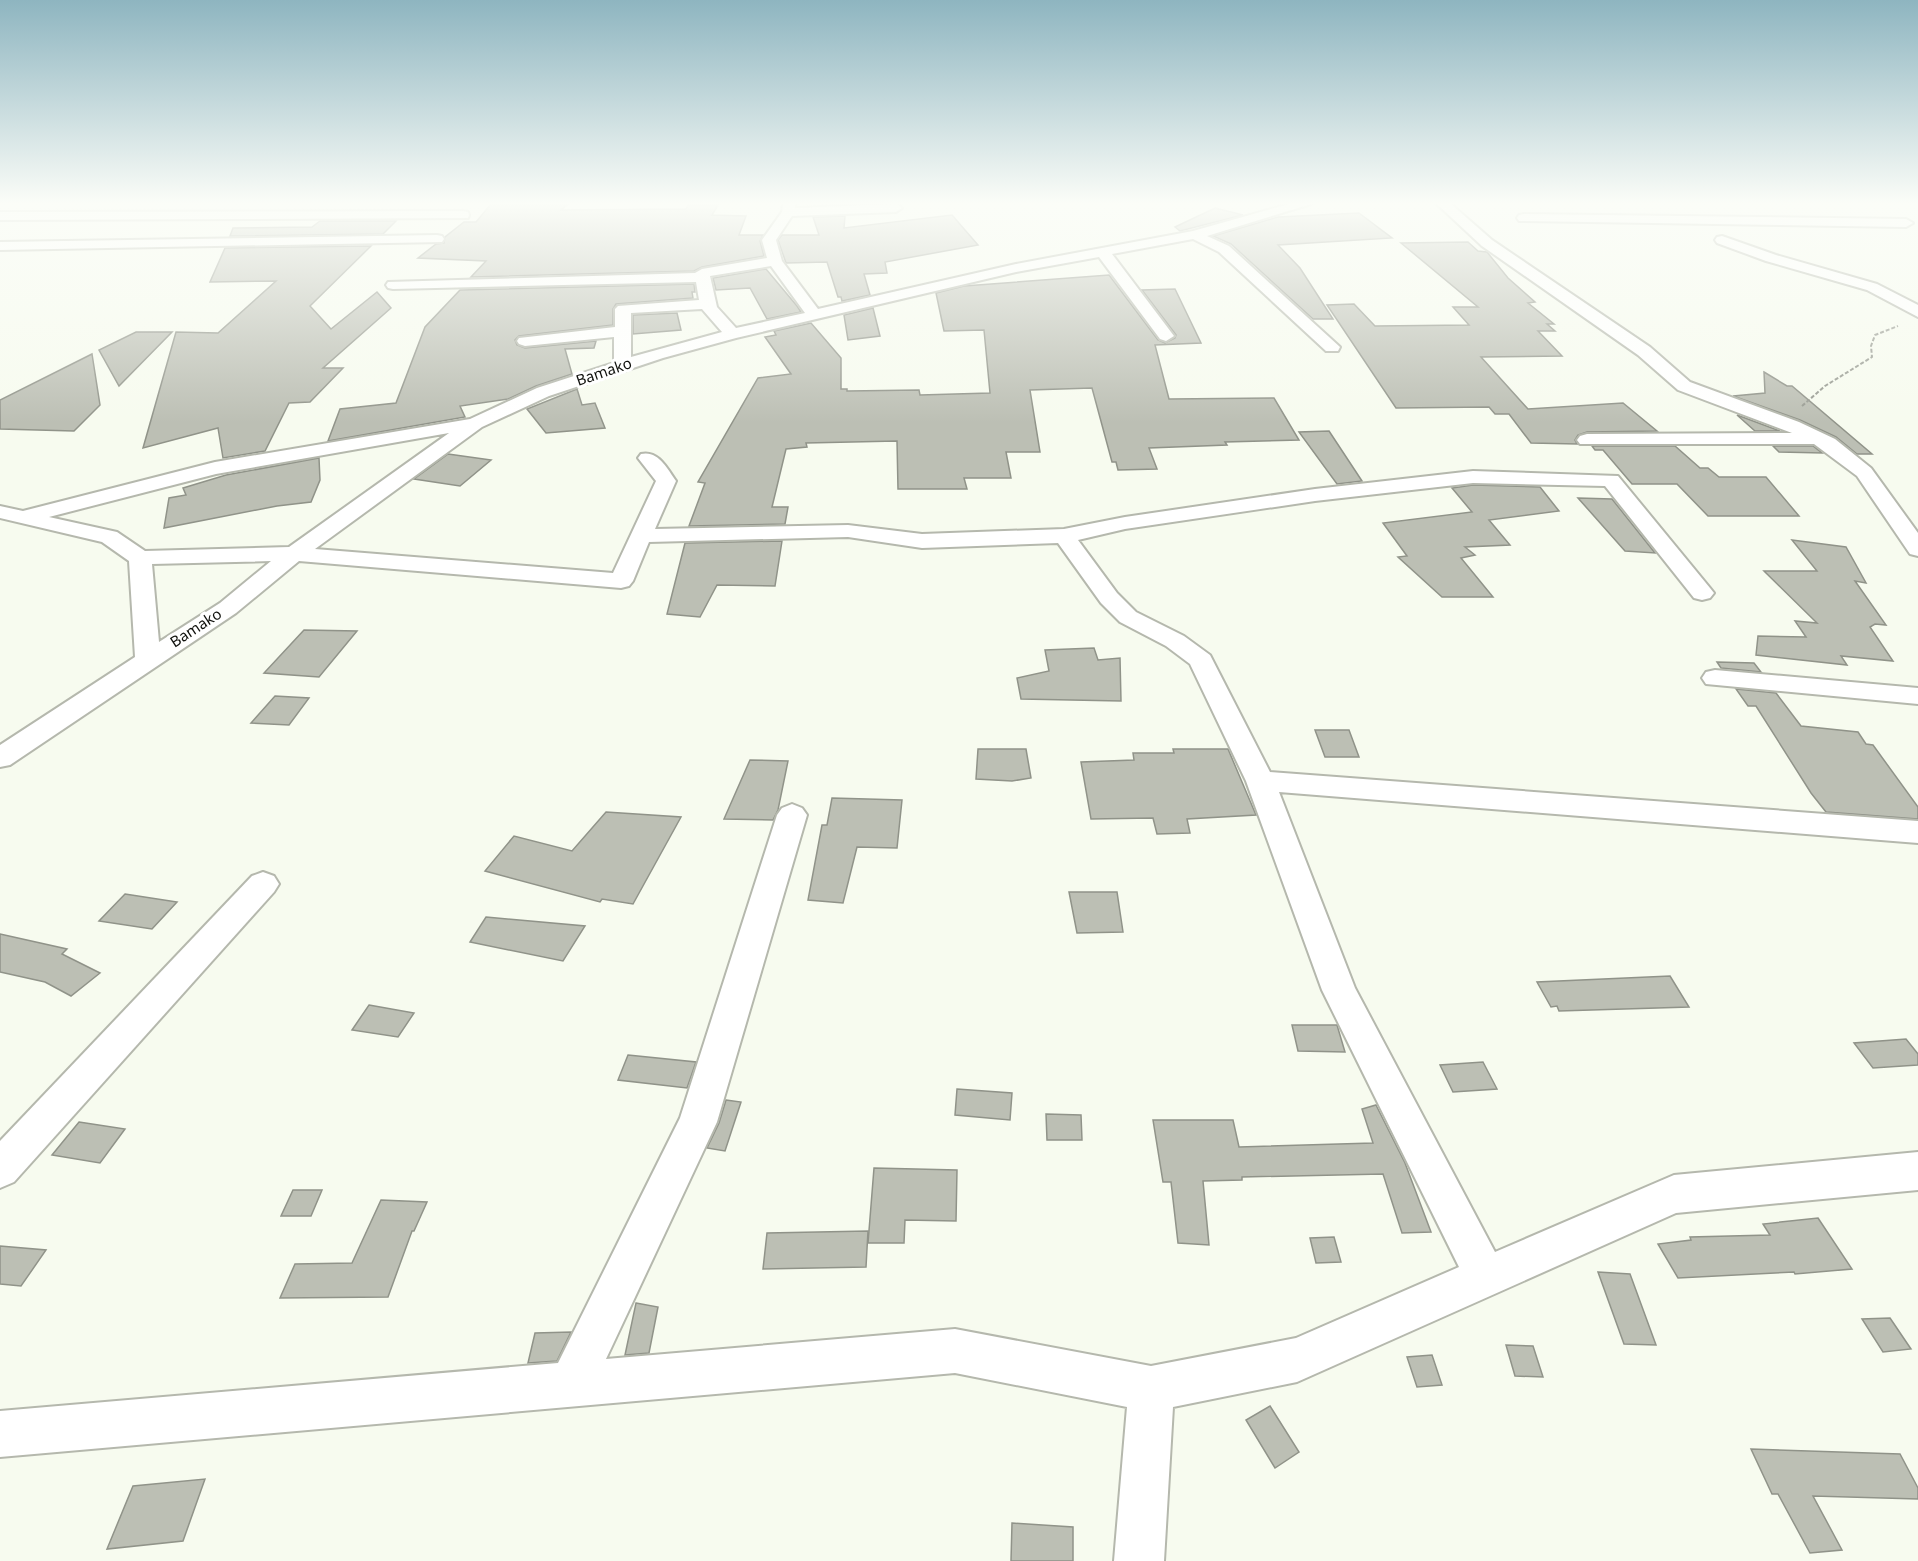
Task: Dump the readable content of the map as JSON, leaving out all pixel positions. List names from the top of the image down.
{
  "streets": {
    "street": ["Bamako"]
  }
}
